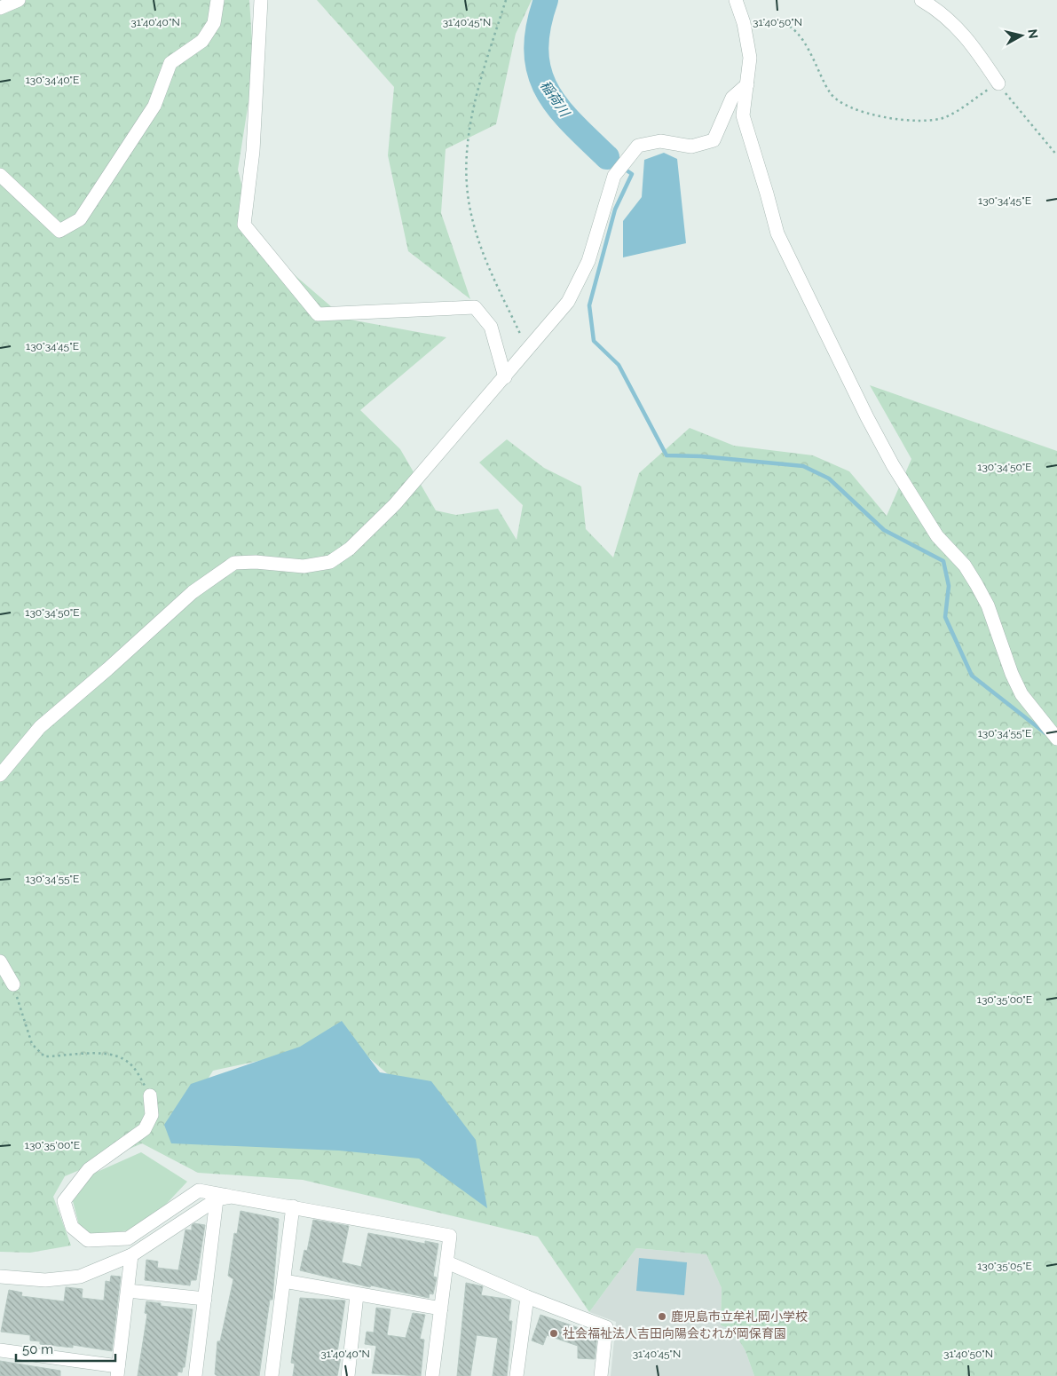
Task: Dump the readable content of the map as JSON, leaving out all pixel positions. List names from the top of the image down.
{
  "water": ["稲荷川"],
  "places": ["鹿児島市立牟礼岡小学校", "社会福祉法人吉田向陽会むれが岡保育園"],
  "scale_bar": "50 m",
  "north": "right",
  "coordinates": [
    "31°40'40\"N",
    "31°40'45\"N",
    "31°40'50\"N",
    "130°34'40\"E",
    "130°34'45\"E",
    "130°34'50\"E",
    "130°34'55\"E",
    "130°35'00\"E",
    "130°35'05\"E"
  ]
}
